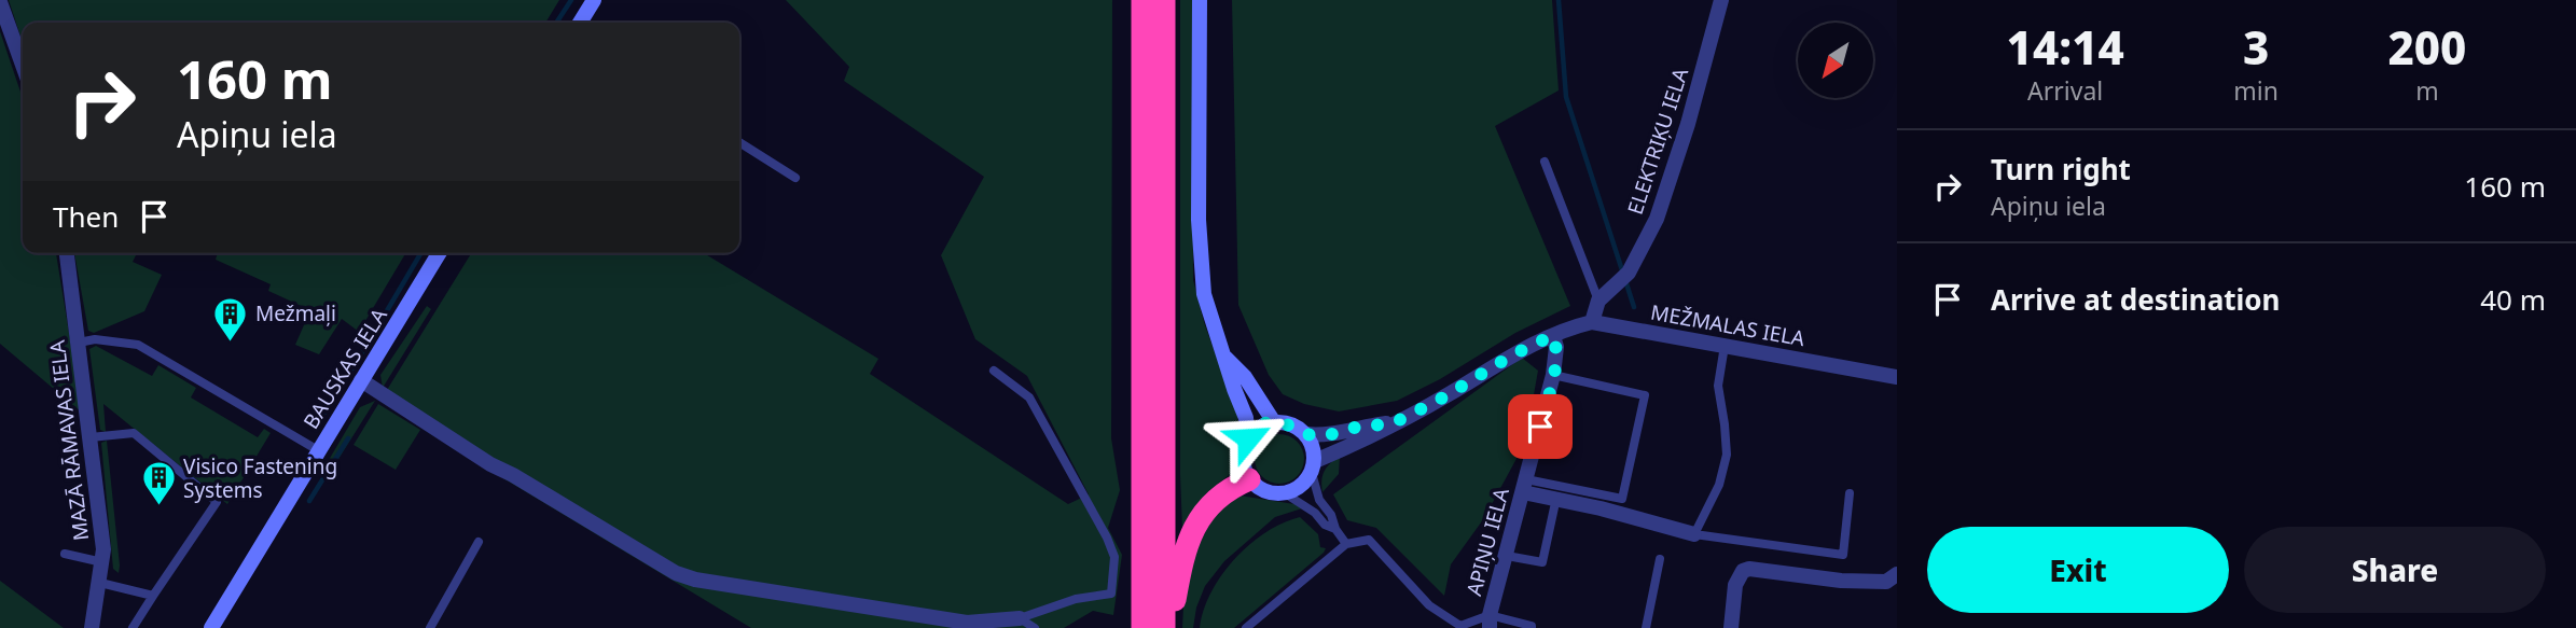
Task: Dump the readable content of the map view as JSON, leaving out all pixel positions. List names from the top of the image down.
{
  "streets": {
    "main road": ["BAUSKAS IELA"],
    "street": [
      "ELEKTRIĶU IELA",
      "MEŽMALAS IELA",
      "MAZĀ RĀMAVAS IELA",
      "APIŅU IELA"
    ]
  },
  "crossings": [
    ["MEŽMALAS IELA", "APIŅU IELA"]
  ],
  "places": {
    "building": ["Mežmaļi", "Visico Fastening Systems"]
  },
  "north": "bottom left",
  "page": {
    "eta": [
      "14:14",
      "Arrival",
      "3",
      "min",
      "200",
      "m"
    ],
    "turn": ["160 m", "Apiņu iela"],
    "list": [
      {
        "name": "Turn right",
        "note": "Apiņu iela",
        "value": "160 m"
      },
      {
        "name": "Arrive at destination",
        "value": "40 m"
      }
    ],
    "then": "Then",
    "buttons": ["Exit", "Share"]
  }
}
